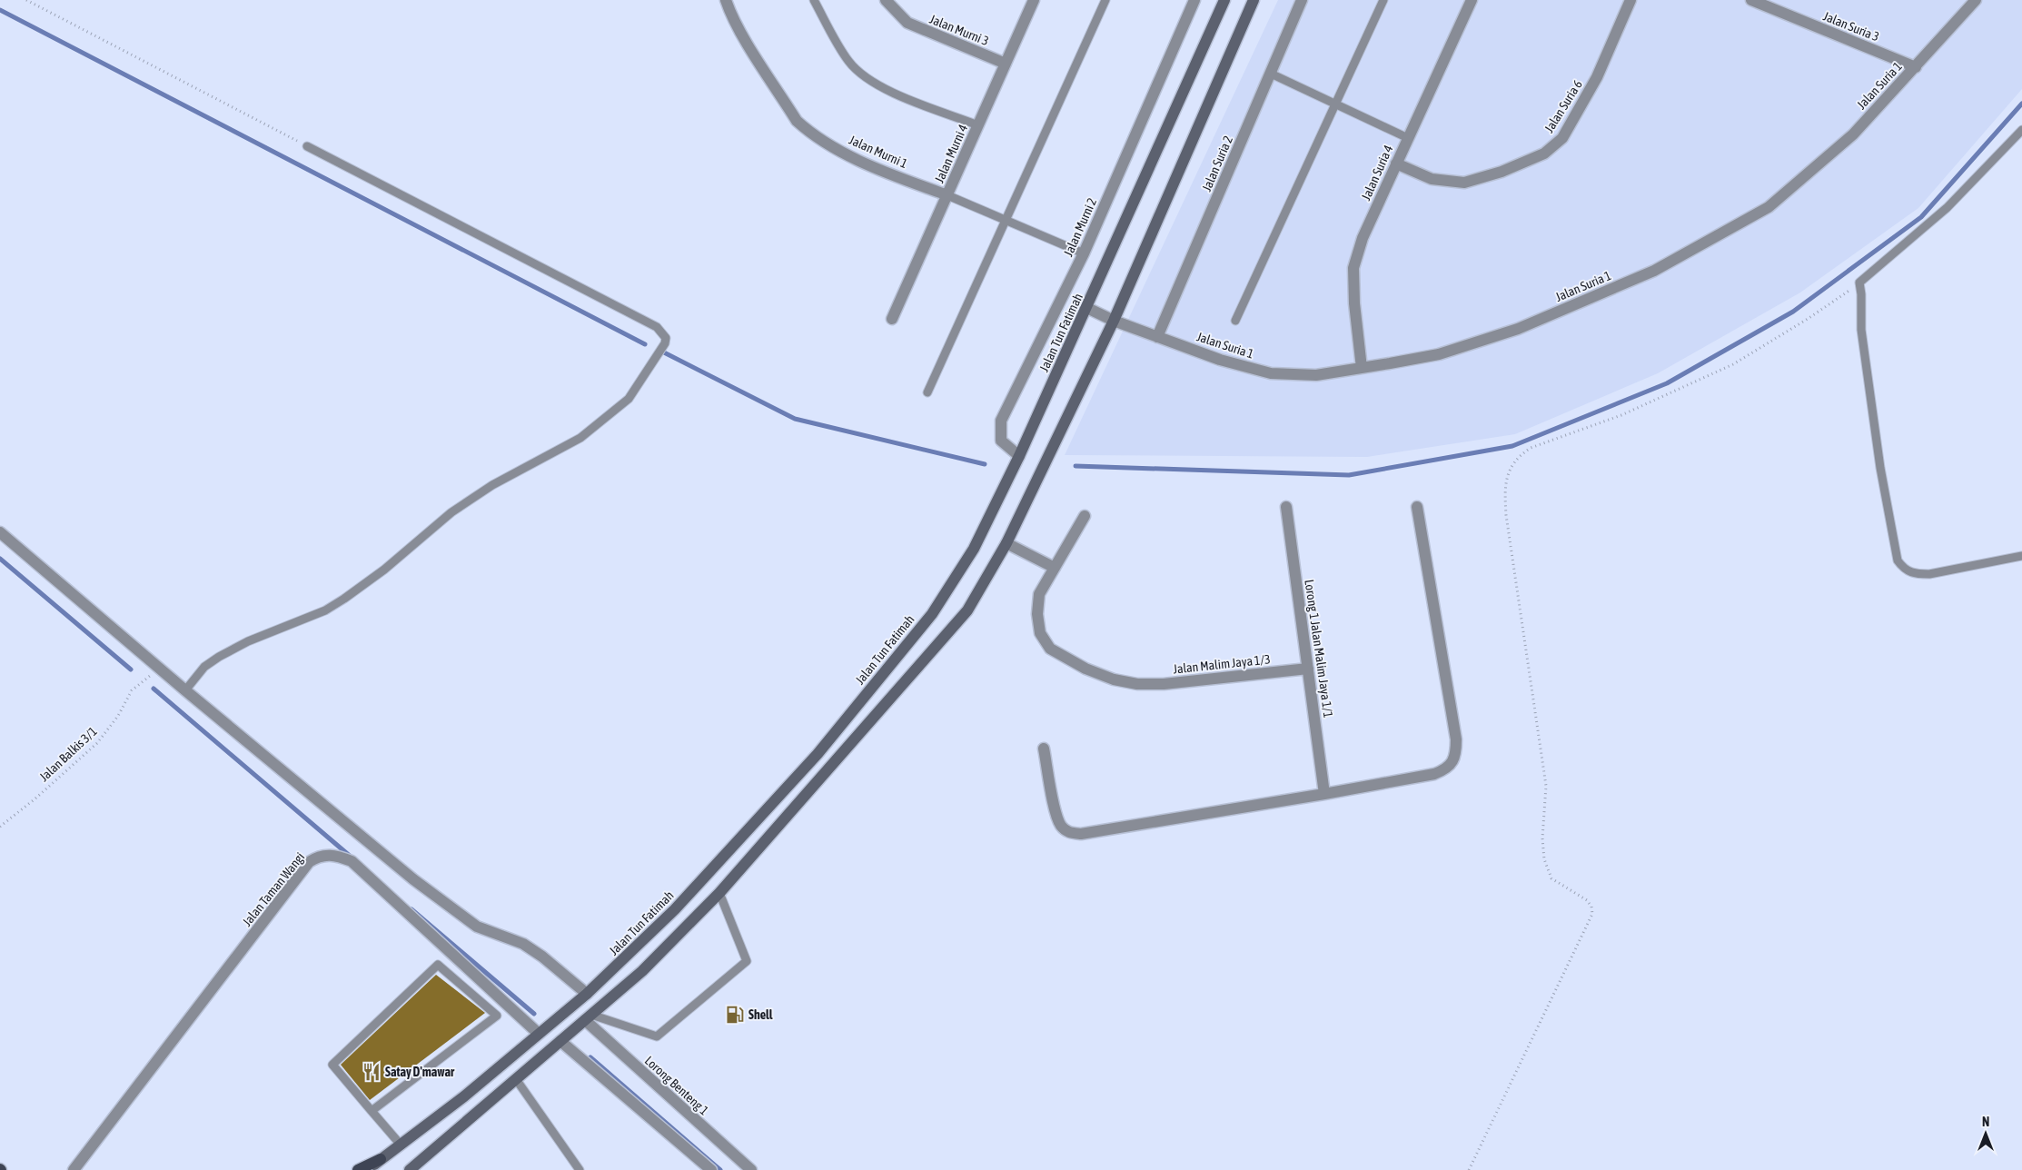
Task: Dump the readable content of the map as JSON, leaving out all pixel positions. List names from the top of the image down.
{
  "streets": {
    "main road": ["Jalan Tun Fatimah"],
    "street": [
      "Jalan Suria 3",
      "Jalan Murni 3",
      "Jalan Suria 1",
      "Jalan Suria 6",
      "Jalan Murni 1",
      "Jalan Murni 4",
      "Jalan Suria 2",
      "Jalan Suria 4",
      "Jalan Murni 2",
      "Lorong 1 Jalan Malim Jaya 1/1",
      "Jalan Malim Jaya 1/3",
      "Jalan Taman Wangi",
      "Lorong Benteng 1"
    ],
    "path": ["Jalan Balkis 3/1"]
  },
  "crossings": [
    ["Jalan Suria 3", "Jalan Suria 1"],
    ["Jalan Murni 3", "Jalan Murni 4"],
    ["Jalan Suria 1", "Jalan Suria 2"],
    ["Jalan Suria 1", "Jalan Suria 4"],
    ["Jalan Suria 1", "Jalan Tun Fatimah"],
    ["Jalan Suria 6", "Jalan Suria 4"],
    ["Jalan Murni 1", "Jalan Murni 4"],
    ["Jalan Murni 1", "Jalan Murni 2"],
    ["Jalan Murni 2", "Jalan Tun Fatimah"],
    ["Jalan Tun Fatimah", "Jalan Taman Wangi"],
    ["Lorong 1 Jalan Malim Jaya 1/1", "Jalan Malim Jaya 1/3"]
  ],
  "places": {
    "fuel station": ["Shell"],
    "restaurant": ["Satay D'mawar"]
  },
  "north": "top"
}
